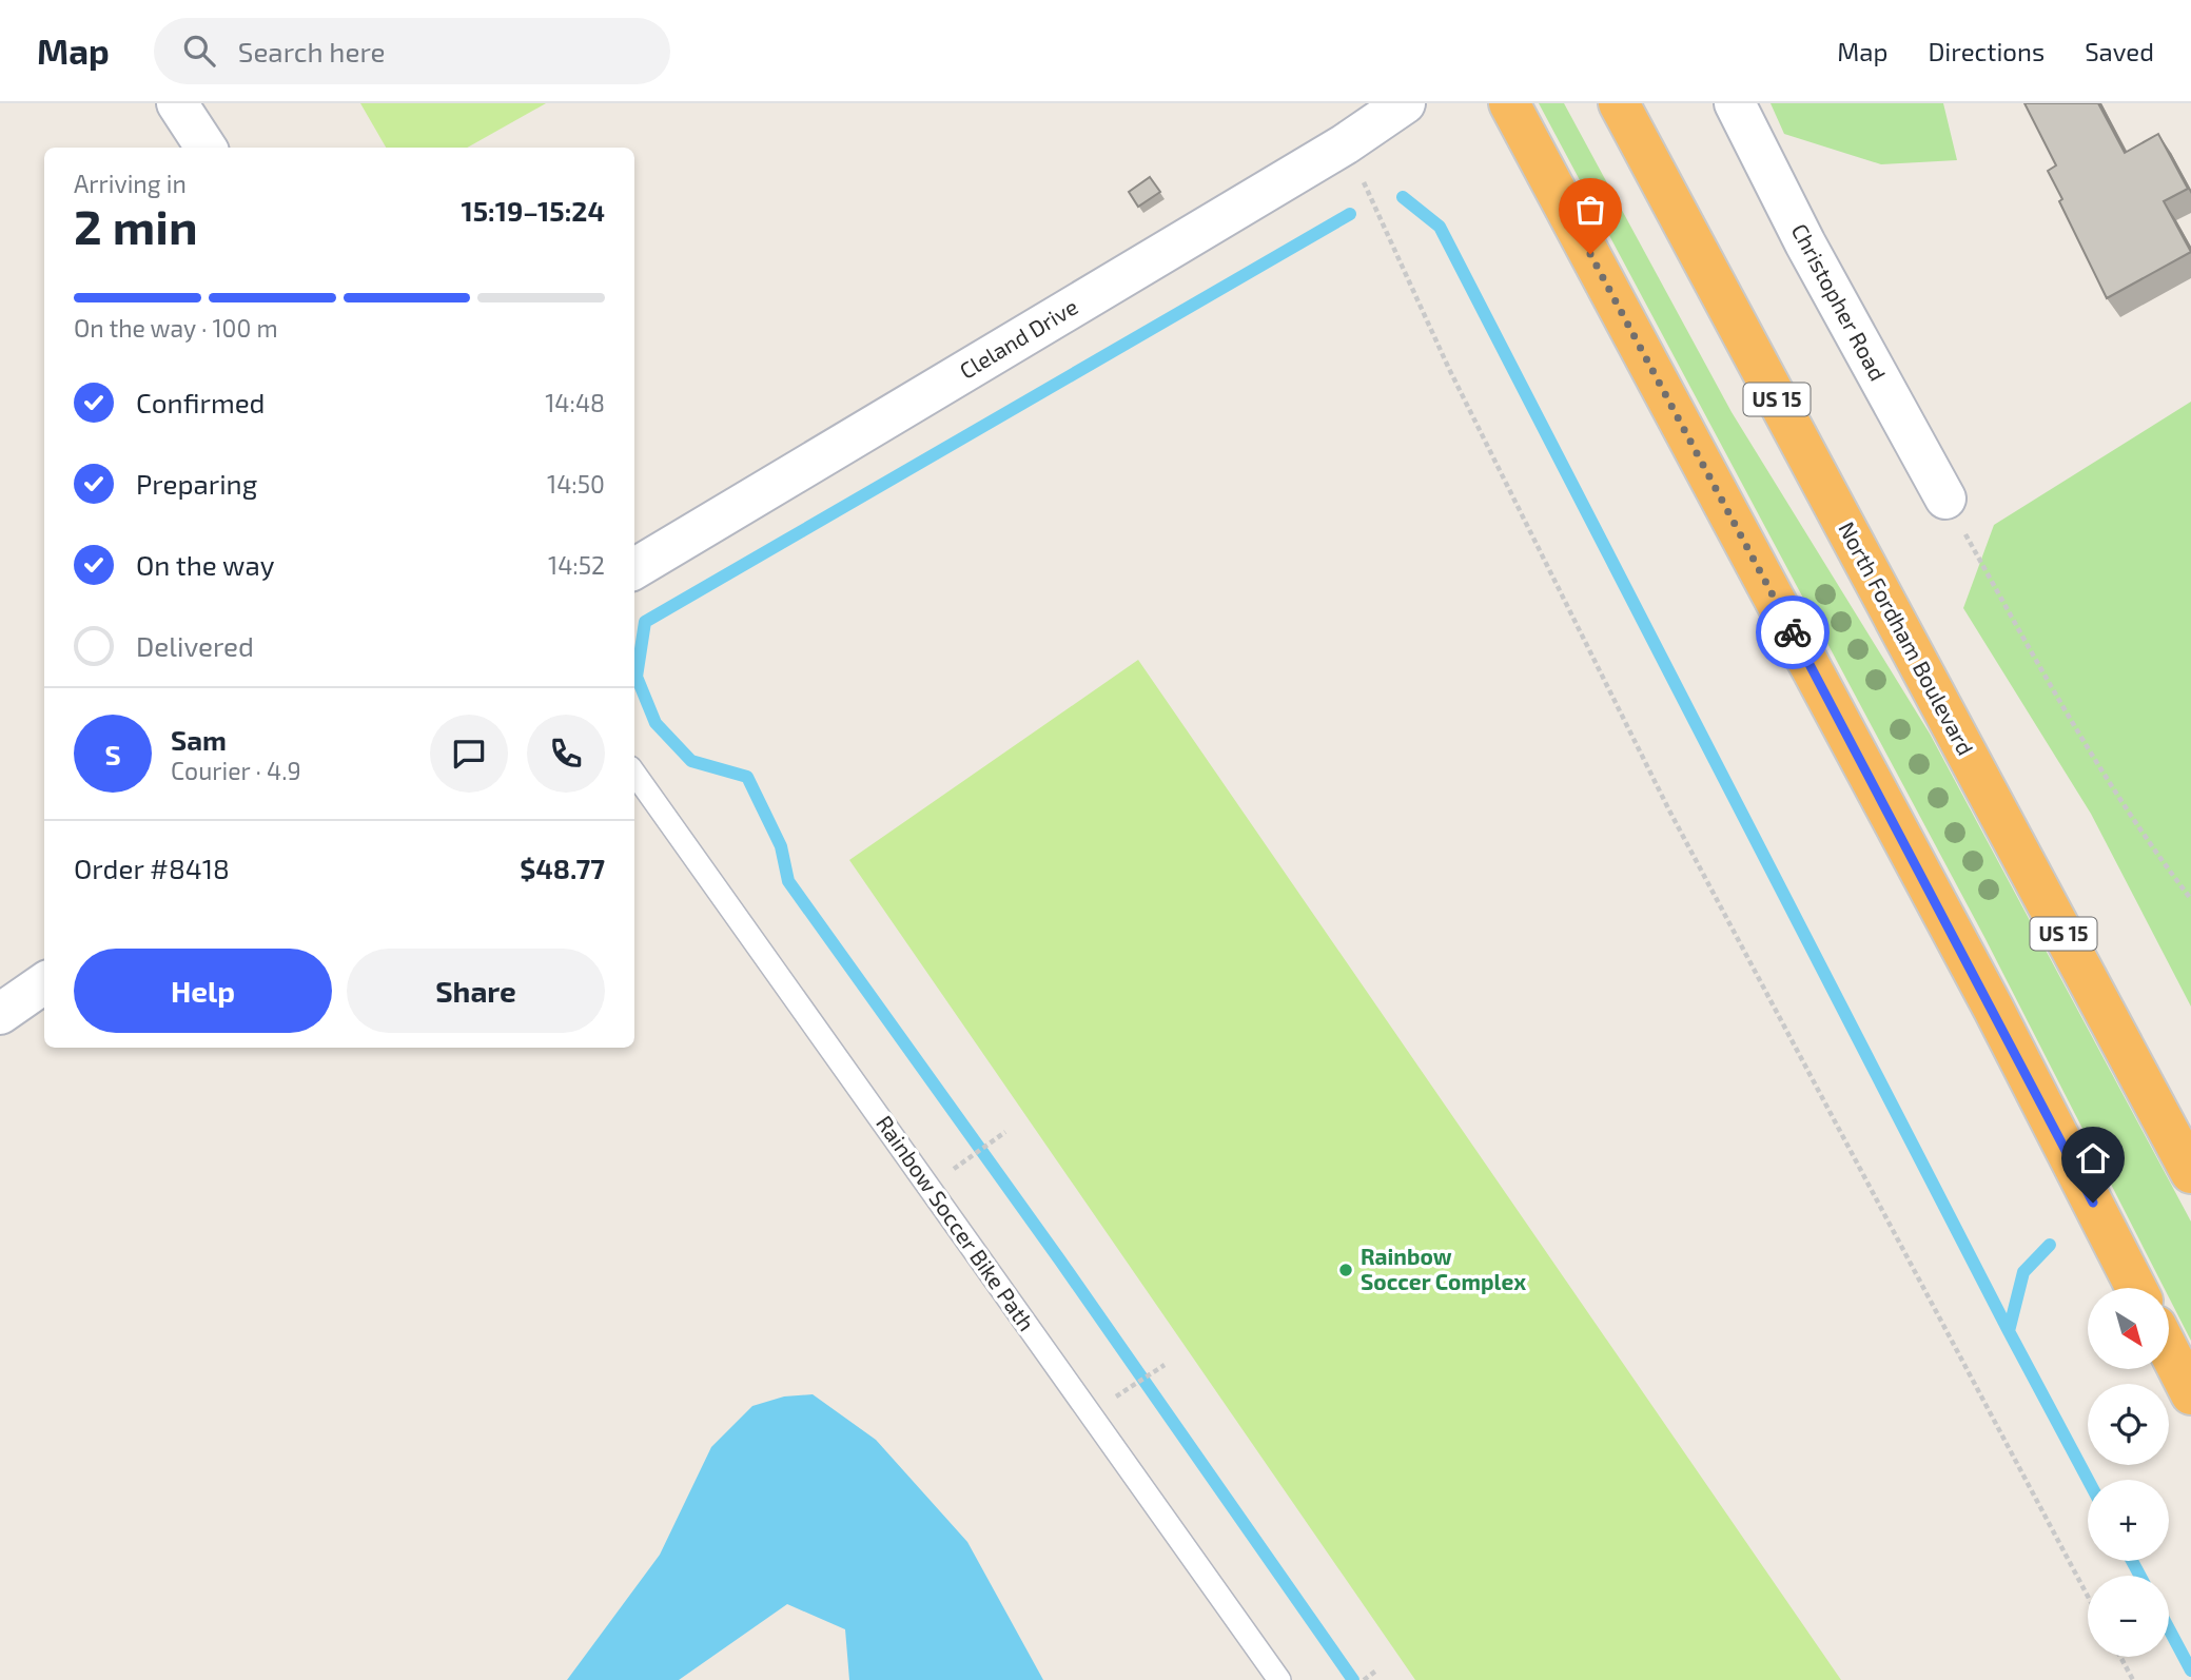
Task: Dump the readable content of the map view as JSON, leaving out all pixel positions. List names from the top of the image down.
{
  "streets": {
    "highway": ["US 15", "North Fordham Boulevard"],
    "street": ["Christopher Road", "Cleland Drive"],
    "lane": ["Rainbow Soccer Bike Path"]
  },
  "places": ["Rainbow Soccer Complex"],
  "north": "bottom right",
  "page": {
    "header": "Map",
    "search": "Search here",
    "nav": ["Map", "Directions", "Saved"],
    "heading": ["2 min", "Arriving in", "15:19–15:24"],
    "panel": [
      "Sam",
      "Courier · 4.9",
      "Order #8418",
      "$48.77"
    ],
    "bar": "On the way · 100 m",
    "list": [
      ["Confirmed", "14:48"],
      ["Preparing", "14:50"],
      ["On the way", "14:52"],
      "Delivered"
    ],
    "round": "S",
    "buttons": ["Help", "Share"],
    "map_buttons": ["+", "−"]
  }
}
